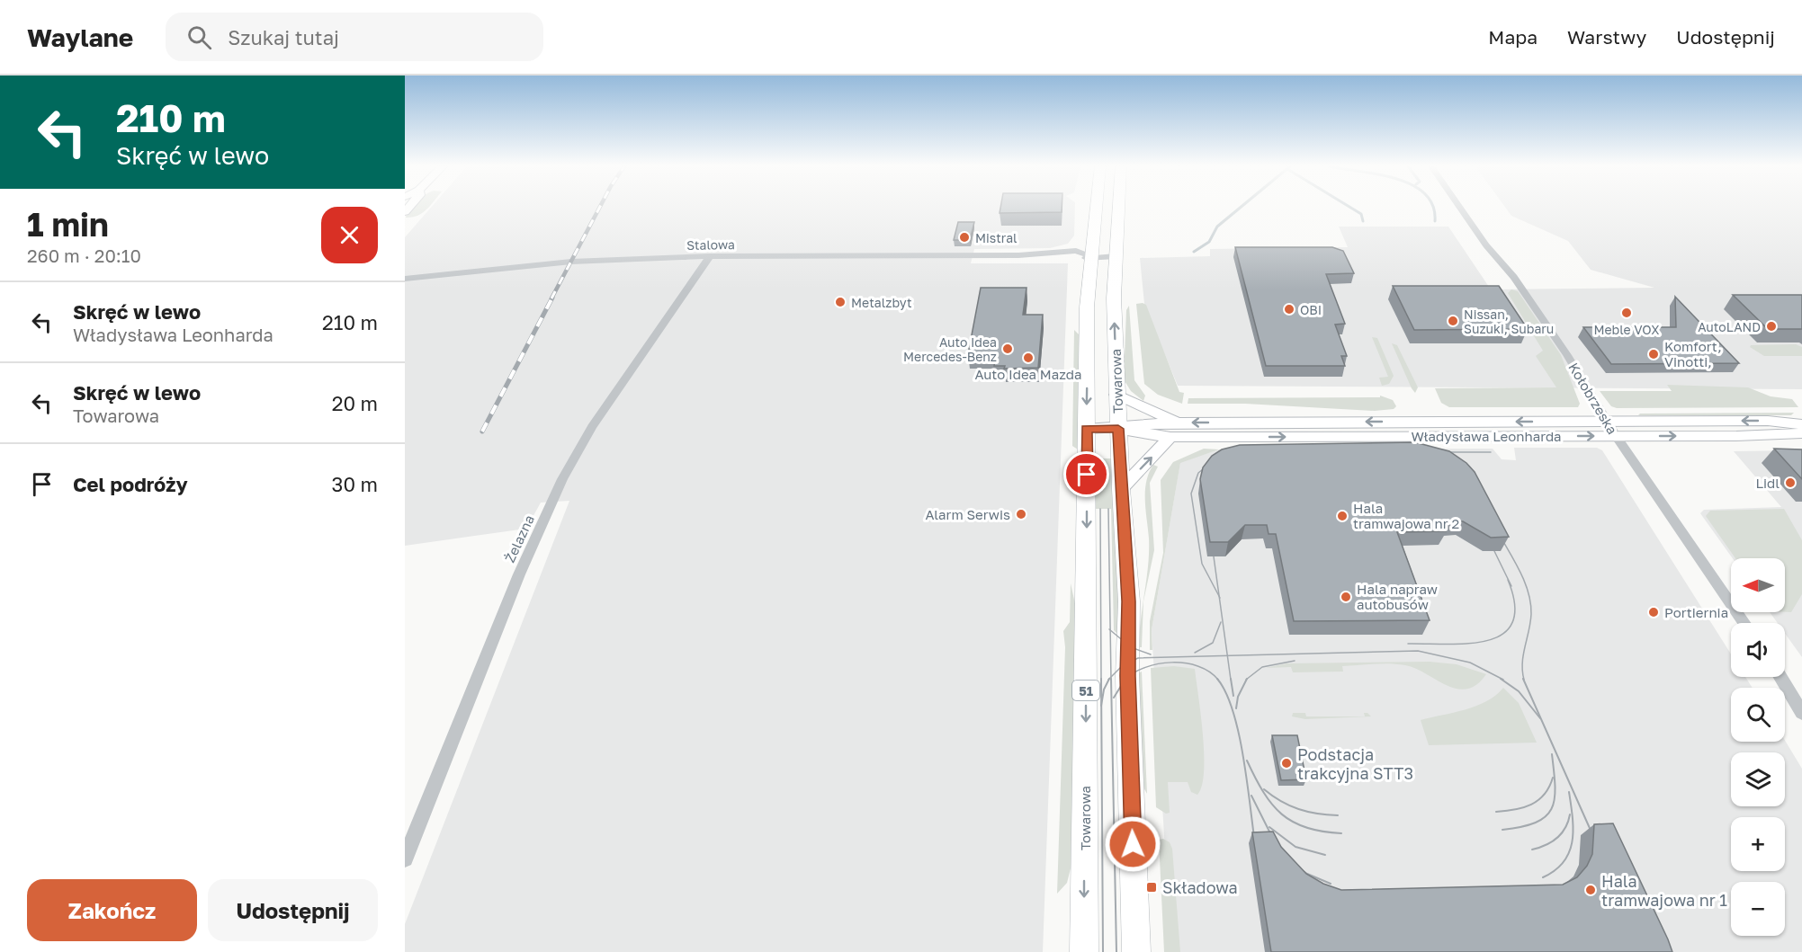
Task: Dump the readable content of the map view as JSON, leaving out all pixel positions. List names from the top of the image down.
{
  "streets": {
    "main road": ["Towarowa", "Władysława Leonharda", "51"],
    "street": ["Stalowa", "Kołobrzeska", "Żelazna"]
  },
  "crossings": [
    ["Stalowa", "Towarowa"],
    ["Stalowa", "Żelazna"],
    ["Towarowa", "Władysława Leonharda"],
    ["Kołobrzeska", "Władysława Leonharda"]
  ],
  "places": {
    "other": [
      "Mistral",
      "Metalzbyt",
      "OBI",
      "Meble VOX",
      "Nissan, Suzuki, Subaru",
      "AutoLAND",
      "Auto Idea Mercedes-Benz",
      "Komfort, Vinotti,",
      "Auto Idea Mazda",
      "Lidl",
      "Alarm Serwis",
      "Hala tramwajowa nr 2",
      "Hala napraw autobusów",
      "Portiernia",
      "Podstacja trakcyjna STT3",
      "Hala tramwajowa nr 1"
    ],
    "transit": ["Składowa"]
  },
  "north": "left",
  "page": {
    "header": "Waylane",
    "search": "Szukaj tutaj",
    "nav": ["Mapa", "Warstwy", "Udostępnij"],
    "turn": ["210 m", "Skręć w lewo"],
    "heading": ["1 min", "260 m · 20:10"],
    "list": [
      {
        "name": "Skręć w lewo",
        "note": "Władysława Leonharda",
        "value": "210 m"
      },
      {
        "name": "Skręć w lewo",
        "note": "Towarowa",
        "value": "20 m"
      },
      {
        "name": "Cel podróży",
        "value": "30 m"
      }
    ],
    "map_buttons": ["+", "−"],
    "buttons": ["Zakończ", "Udostępnij"]
  }
}
